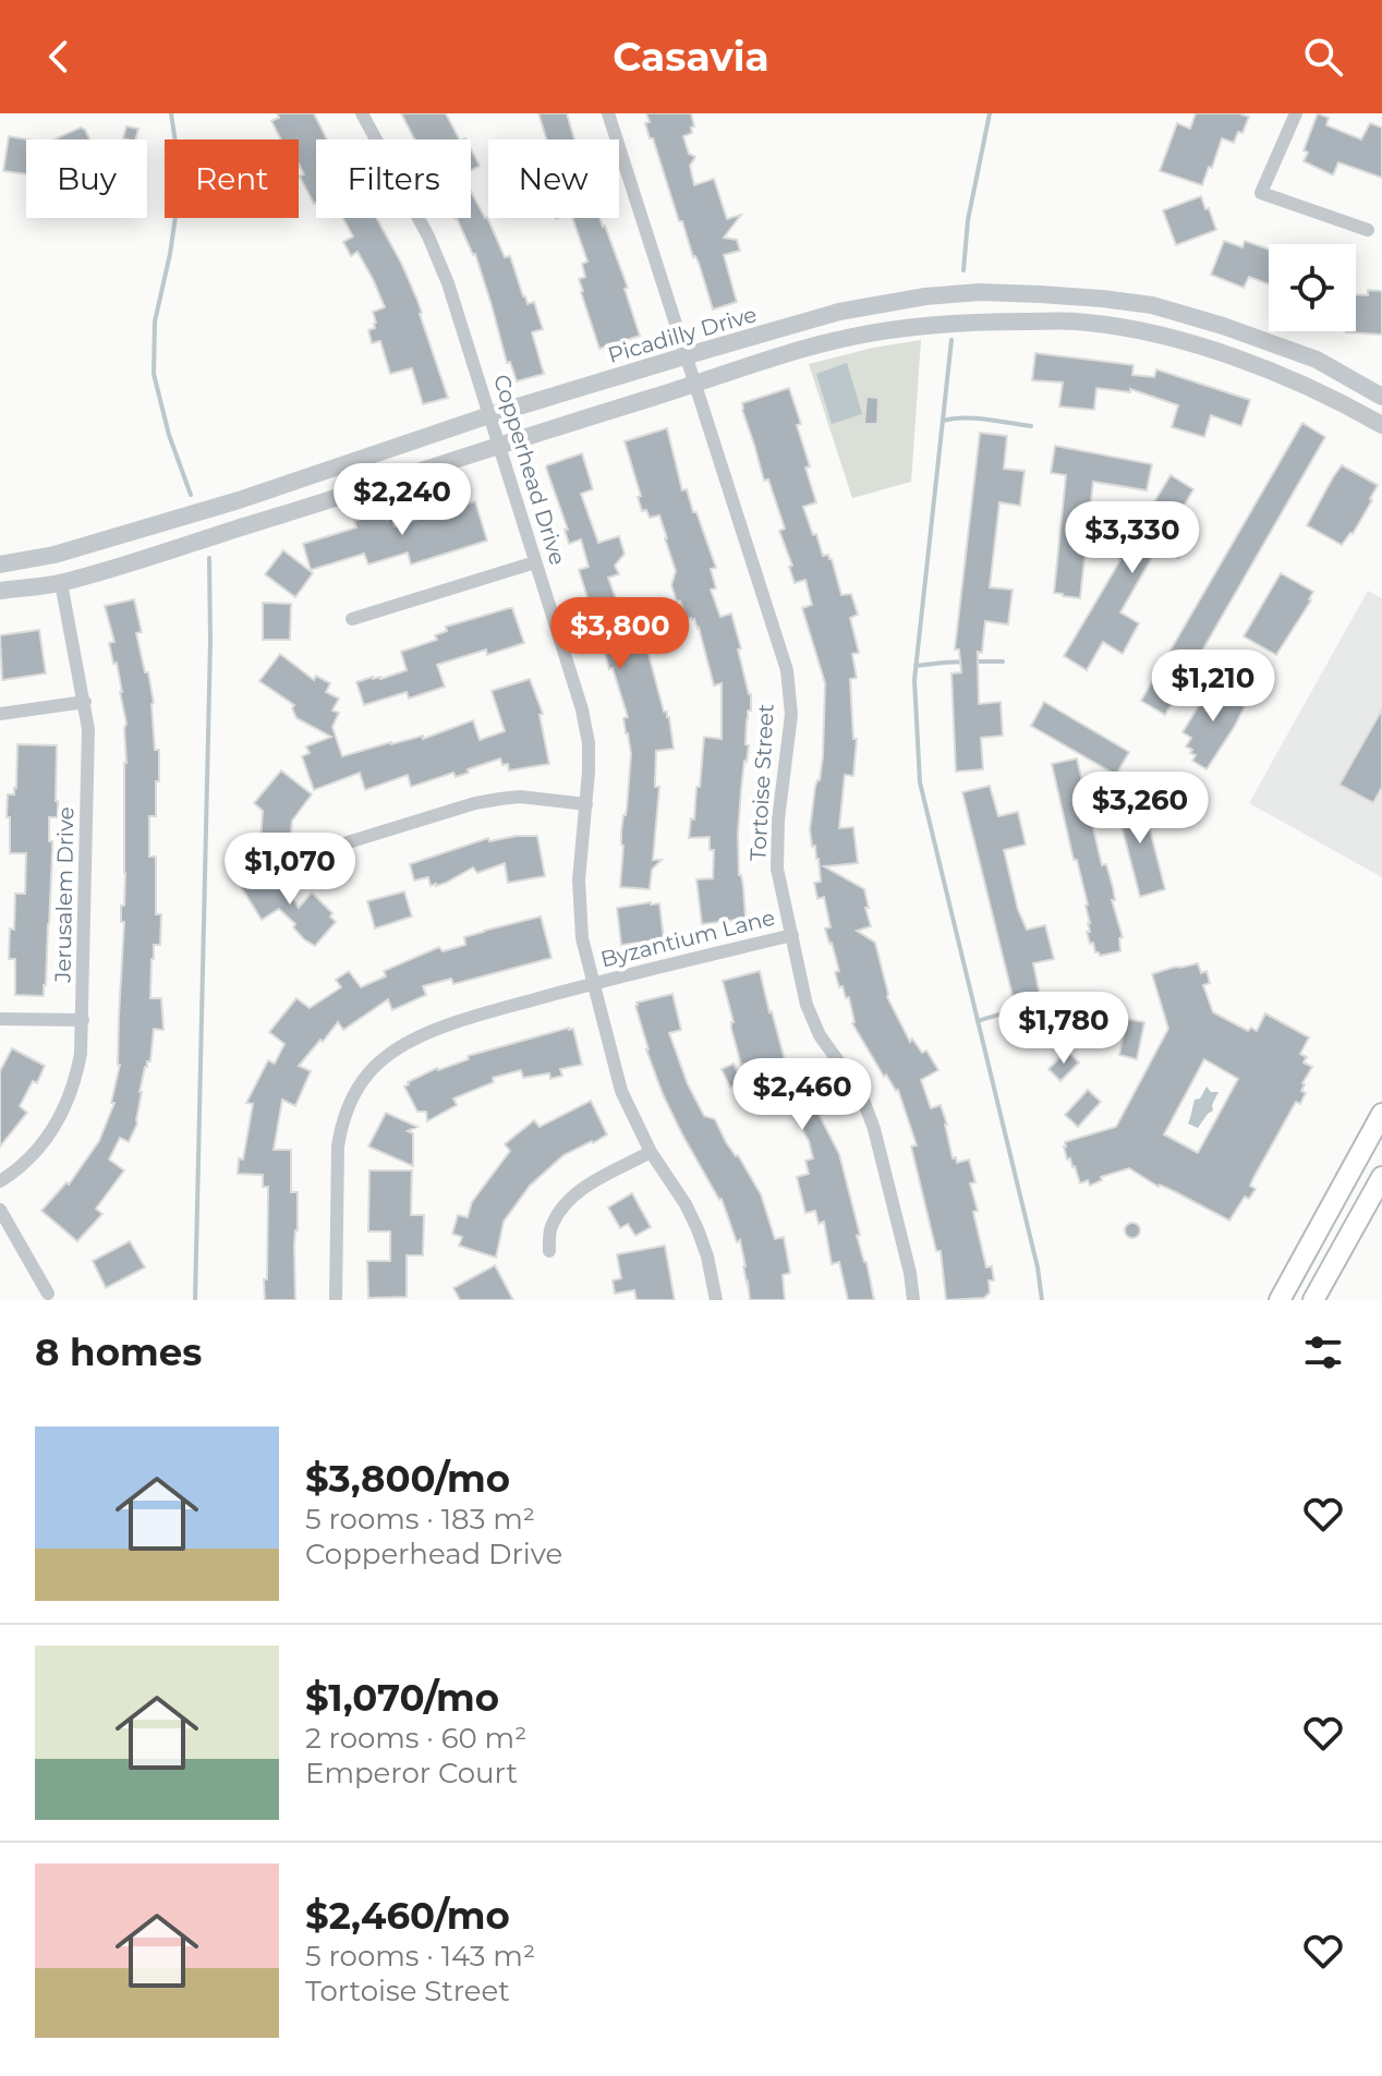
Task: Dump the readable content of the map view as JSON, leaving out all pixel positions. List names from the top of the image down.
{
  "streets": {
    "street": [
      "Picadilly Drive",
      "Copperhead Drive",
      "Tortoise Street",
      "Jerusalem Drive",
      "Byzantium Lane"
    ]
  },
  "crossings": [
    ["Picadilly Drive", "Copperhead Drive"],
    ["Picadilly Drive", "Tortoise Street"],
    ["Copperhead Drive", "Byzantium Lane"],
    ["Tortoise Street", "Byzantium Lane"]
  ],
  "page": {
    "header": "Casavia",
    "chip": [
      "Buy",
      "Rent",
      "Filters",
      "New"
    ],
    "price": [
      "$2,240",
      "$3,330",
      "$3,800",
      "$1,210",
      "$3,260",
      "$1,070",
      "$1,780",
      "$2,460"
    ],
    "heading": "8 homes",
    "list": [
      {
        "name": "$3,800/mo",
        "note": "5 rooms · 183 m² · Copperhead Drive"
      },
      {
        "name": "$1,070/mo",
        "note": "2 rooms · 60 m² · Emperor Court"
      },
      {
        "name": "$2,460/mo",
        "note": "5 rooms · 143 m² · Tortoise Street"
      }
    ]
  }
}
